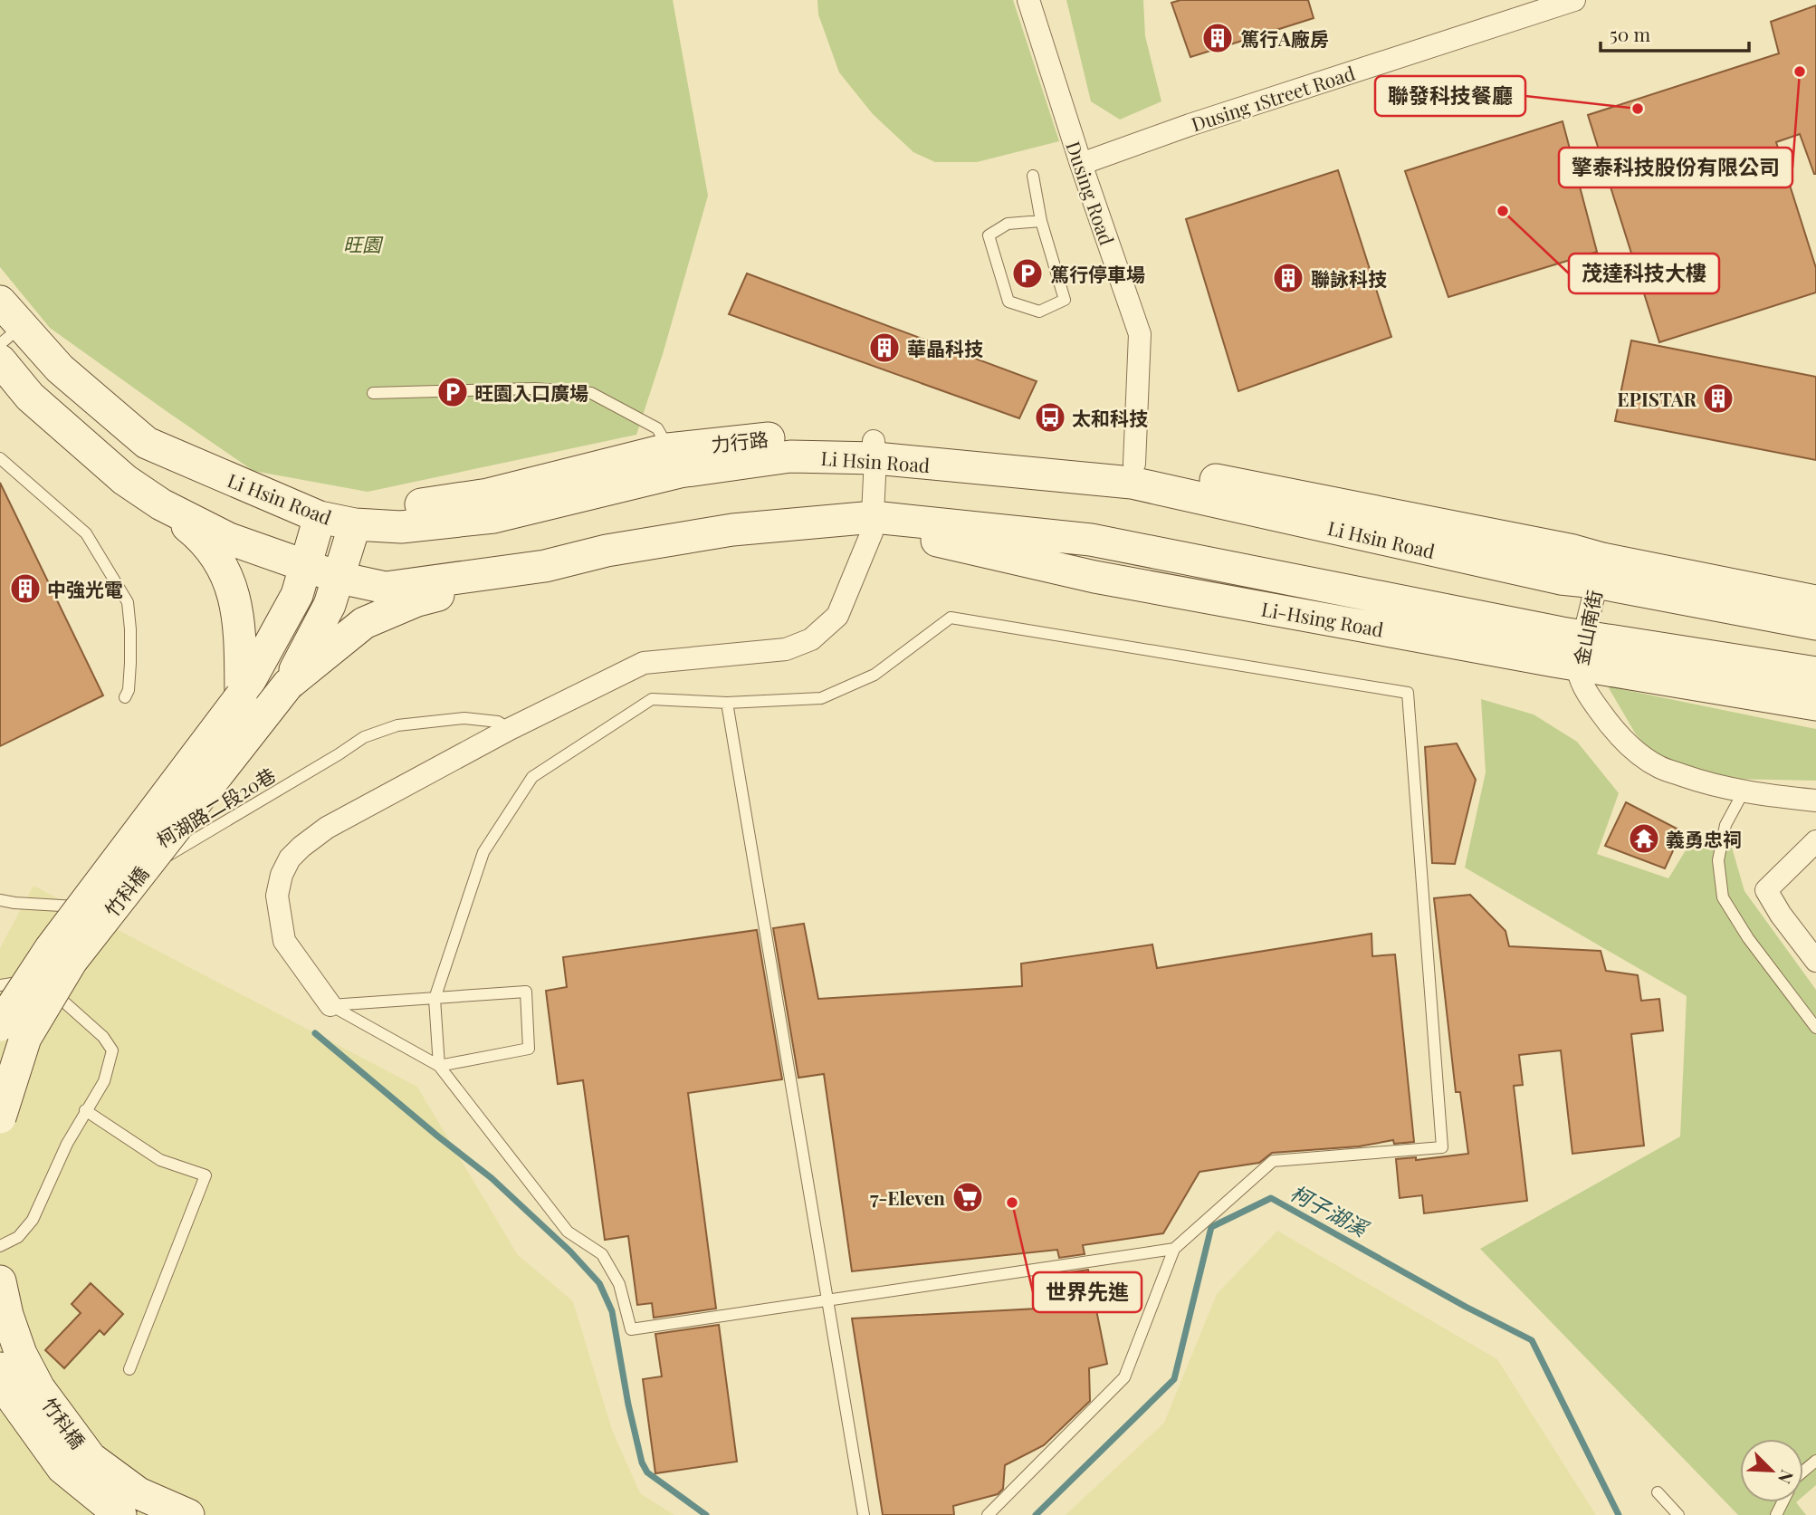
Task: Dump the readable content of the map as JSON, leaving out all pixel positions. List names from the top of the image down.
{
  "streets": {
    "street": [
      "Dusing 1Street Road",
      "Dusing Road",
      "力行路",
      "Li Hsin Road",
      "Li-Hsing Road",
      "金山南街",
      "竹科橋"
    ],
    "lane": ["柯湖路二段20巷"]
  },
  "crossings": [
    ["Dusing 1Street Road", "Dusing Road"],
    ["Dusing Road", "力行路"],
    ["力行路", "Li Hsin Road"],
    ["Li Hsin Road", "金山南街"],
    ["Li Hsin Road", "竹科橋"],
    ["Li-Hsing Road", "金山南街"]
  ],
  "water": ["柯子湖溪"],
  "parks": ["旺園"],
  "places": {
    "building": [
      "篤行A廠房",
      "聯詠科技",
      "華晶科技",
      "EPISTAR",
      "中強光電"
    ],
    "other": [
      "擎泰科技股份有限公司",
      "聯發科技餐廳",
      "茂達科技大樓",
      "世界先進"
    ],
    "parking": ["篤行停車場", "旺園入口廣場"],
    "bus stop": ["太和科技"],
    "temple": ["義勇忠祠"],
    "supermarket": ["7-Eleven"]
  },
  "scale_bar": "50 m",
  "north": "bottom right"
}
